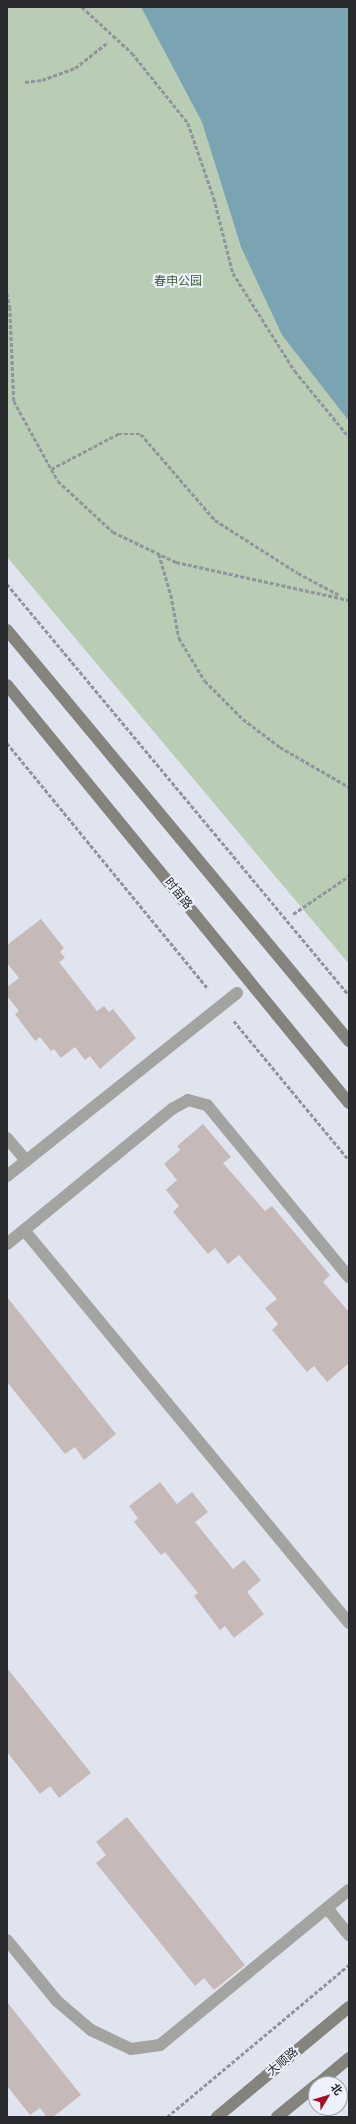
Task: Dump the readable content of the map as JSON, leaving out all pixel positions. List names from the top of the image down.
{
  "streets": {
    "street": ["时苗路", "大顺路"]
  },
  "parks": ["春申公园"],
  "north": "top right"
}
